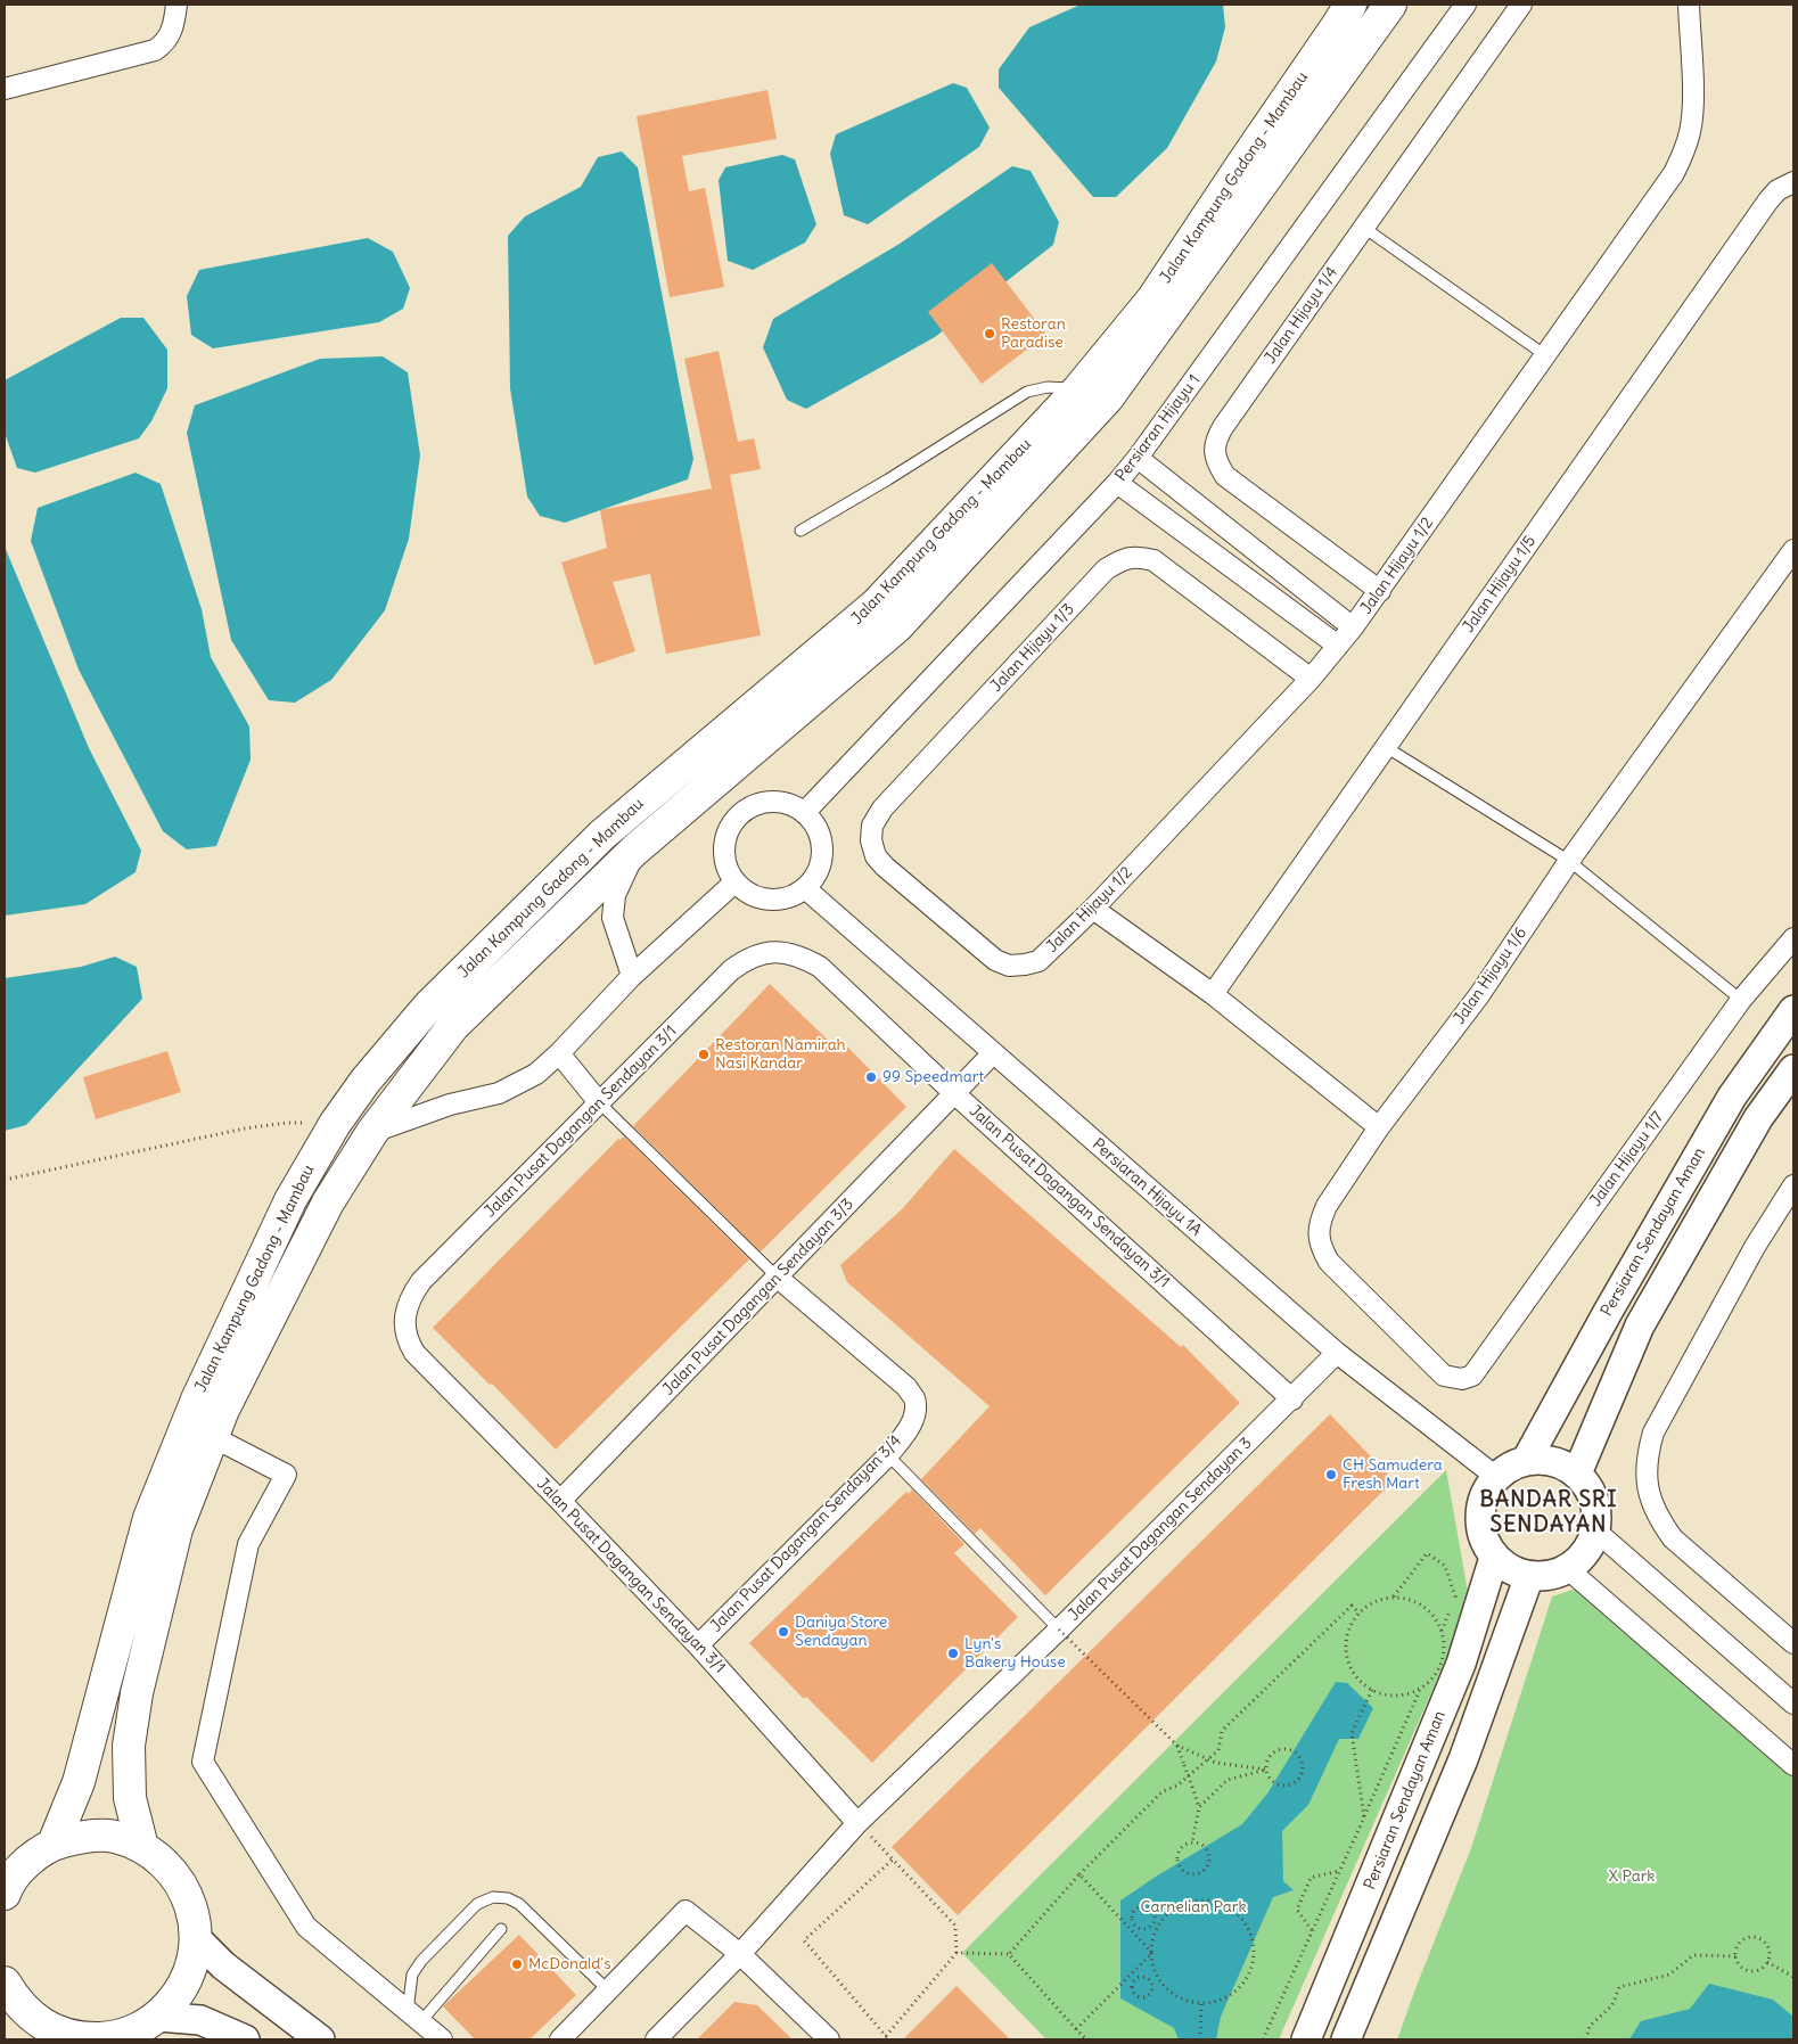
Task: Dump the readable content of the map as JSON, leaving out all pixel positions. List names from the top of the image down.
{
  "streets": {
    "main road": ["Jalan Kampung Gadong - Mambau"],
    "street": [
      "Jalan Hijayu 1/4",
      "Persiaran Hijayu 1",
      "Jalan Hijayu 1/2",
      "Jalan Hijayu 1/5",
      "Jalan Hijayu 1/3",
      "Jalan Hijayu 1/6",
      "Jalan Pusat Dagangan Sendayan 3/1",
      "Jalan Hijayu 1/7",
      "Persiaran Hijayu 1A",
      "Persiaran Sendayan Aman",
      "Jalan Pusat Dagangan Sendayan 3/3",
      "Jalan Pusat Dagangan Sendayan 3",
      "Jalan Pusat Dagangan Sendayan 3/4"
    ]
  },
  "crossings": [
    ["Jalan Hijayu 1/4", "Jalan Hijayu 1/2"],
    ["Persiaran Hijayu 1", "Persiaran Hijayu 1A"],
    ["Jalan Hijayu 1/2", "Jalan Hijayu 1/3"],
    ["Jalan Hijayu 1/6", "Jalan Hijayu 1/7"],
    ["Jalan Pusat Dagangan Sendayan 3/1", "Jalan Pusat Dagangan Sendayan 3/3"],
    ["Jalan Pusat Dagangan Sendayan 3/1", "Jalan Pusat Dagangan Sendayan 3"],
    ["Jalan Pusat Dagangan Sendayan 3/1", "Jalan Pusat Dagangan Sendayan 3/4"],
    ["Persiaran Hijayu 1A", "Persiaran Sendayan Aman"],
    ["Persiaran Hijayu 1A", "Jalan Pusat Dagangan Sendayan 3/3"],
    ["Persiaran Hijayu 1A", "Jalan Pusat Dagangan Sendayan 3"],
    ["Jalan Pusat Dagangan Sendayan 3/3", "Jalan Pusat Dagangan Sendayan 3/4"]
  ],
  "districts": ["BANDAR SRI SENDAYAN"],
  "parks": ["X Park", "Carnelian Park"],
  "places": [
    "Restoran Paradise",
    "Restoran Namirah Nasi Kandar",
    "99 Speedmart",
    "CH Samudera Fresh Mart",
    "Daniya Store Sendayan",
    "Lyn's Bakery House",
    "McDonald's"
  ]
}
